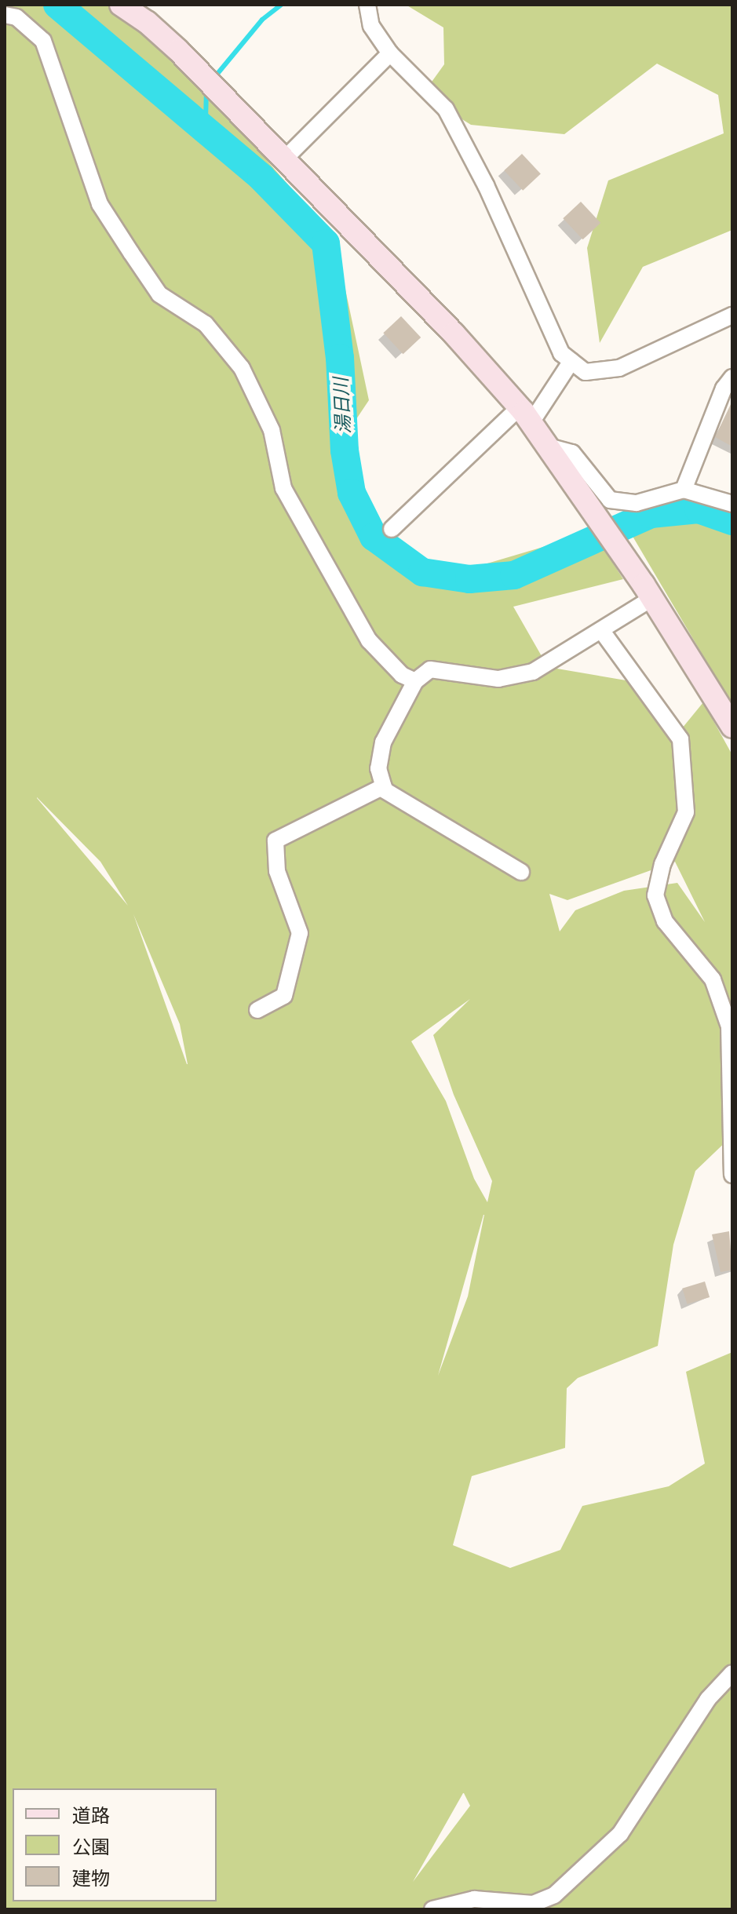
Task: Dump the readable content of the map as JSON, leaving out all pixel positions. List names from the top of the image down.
{
  "water": ["湯日川"],
  "legend": ["道路", "公園", "建物"]
}
